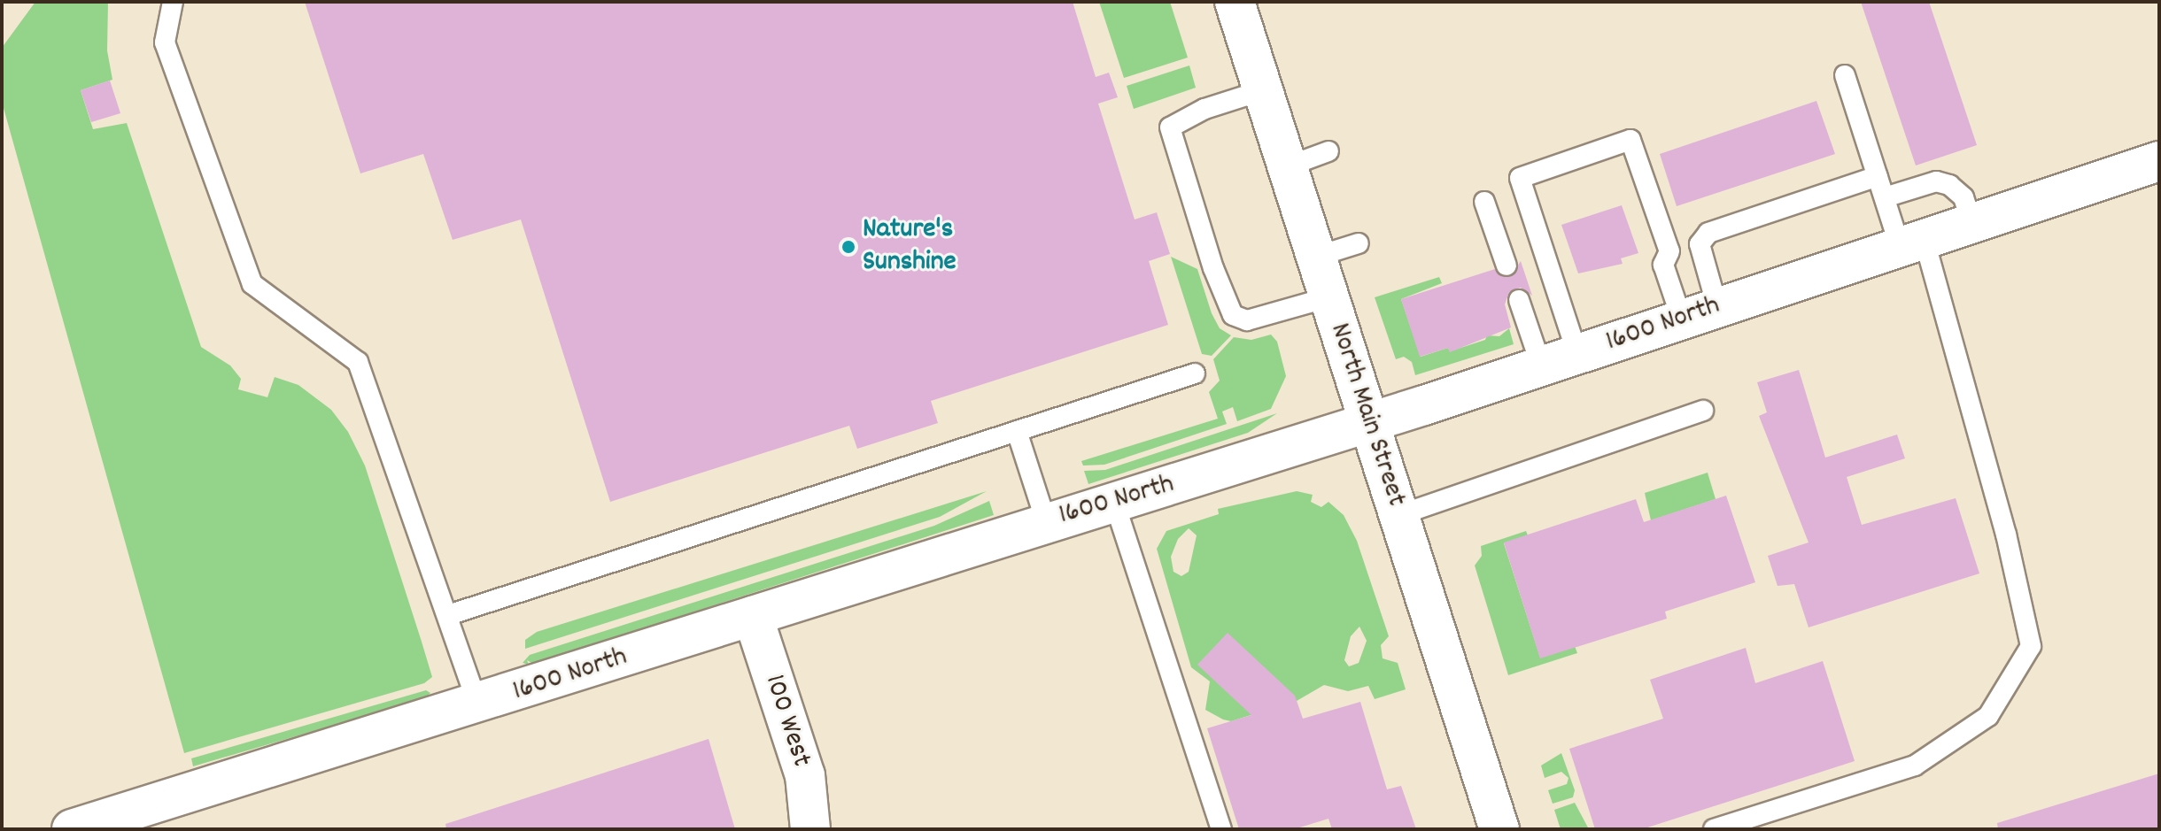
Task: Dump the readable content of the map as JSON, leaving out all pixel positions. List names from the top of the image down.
{
  "streets": {
    "street": ["1600 North", "North Main Street", "100 West"]
  },
  "crossings": [
    ["1600 North", "North Main Street"],
    ["1600 North", "100 West"]
  ],
  "places": ["Nature's Sunshine"]
}
